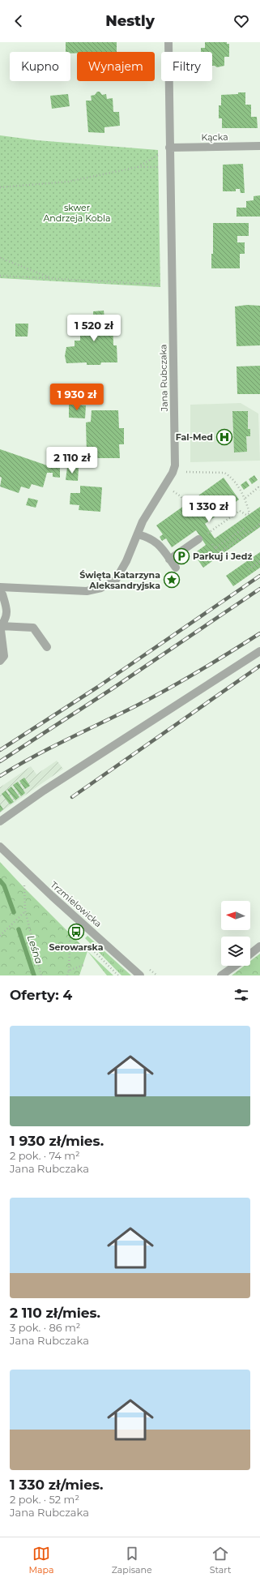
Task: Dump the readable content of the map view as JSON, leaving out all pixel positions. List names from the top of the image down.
{
  "streets": {
    "street": ["Kącka", "Jana Rubczaka", "Trzmielowicka"]
  },
  "crossings": [
    ["Kącka", "Jana Rubczaka"]
  ],
  "water": ["Leśna"],
  "parks": ["skwer Andrzeja Kobla"],
  "places": {
    "hospital": ["Fal-Med"],
    "parking": ["Parkuj i Jedź"],
    "place": ["Święta Katarzyna Aleksandryjska"],
    "bus stop": ["Serowarska"]
  },
  "north": "left",
  "page": {
    "header": "Nestly",
    "chip": ["Kupno", "Wynajem", "Filtry"],
    "price": [
      "1 520 zł",
      "1 930 zł",
      "2 110 zł",
      "1 330 zł"
    ],
    "heading": "Oferty: 4",
    "list": [
      {
        "name": "1 930 zł/mies.",
        "note": "2 pok. · 74 m² · Jana Rubczaka"
      },
      {
        "name": "2 110 zł/mies.",
        "note": "3 pok. · 86 m² · Jana Rubczaka"
      },
      {
        "name": "1 330 zł/mies.",
        "note": "2 pok. · 52 m² · Jana Rubczaka"
      }
    ],
    "tabs": ["Mapa", "Zapisane", "Start"]
  }
}
